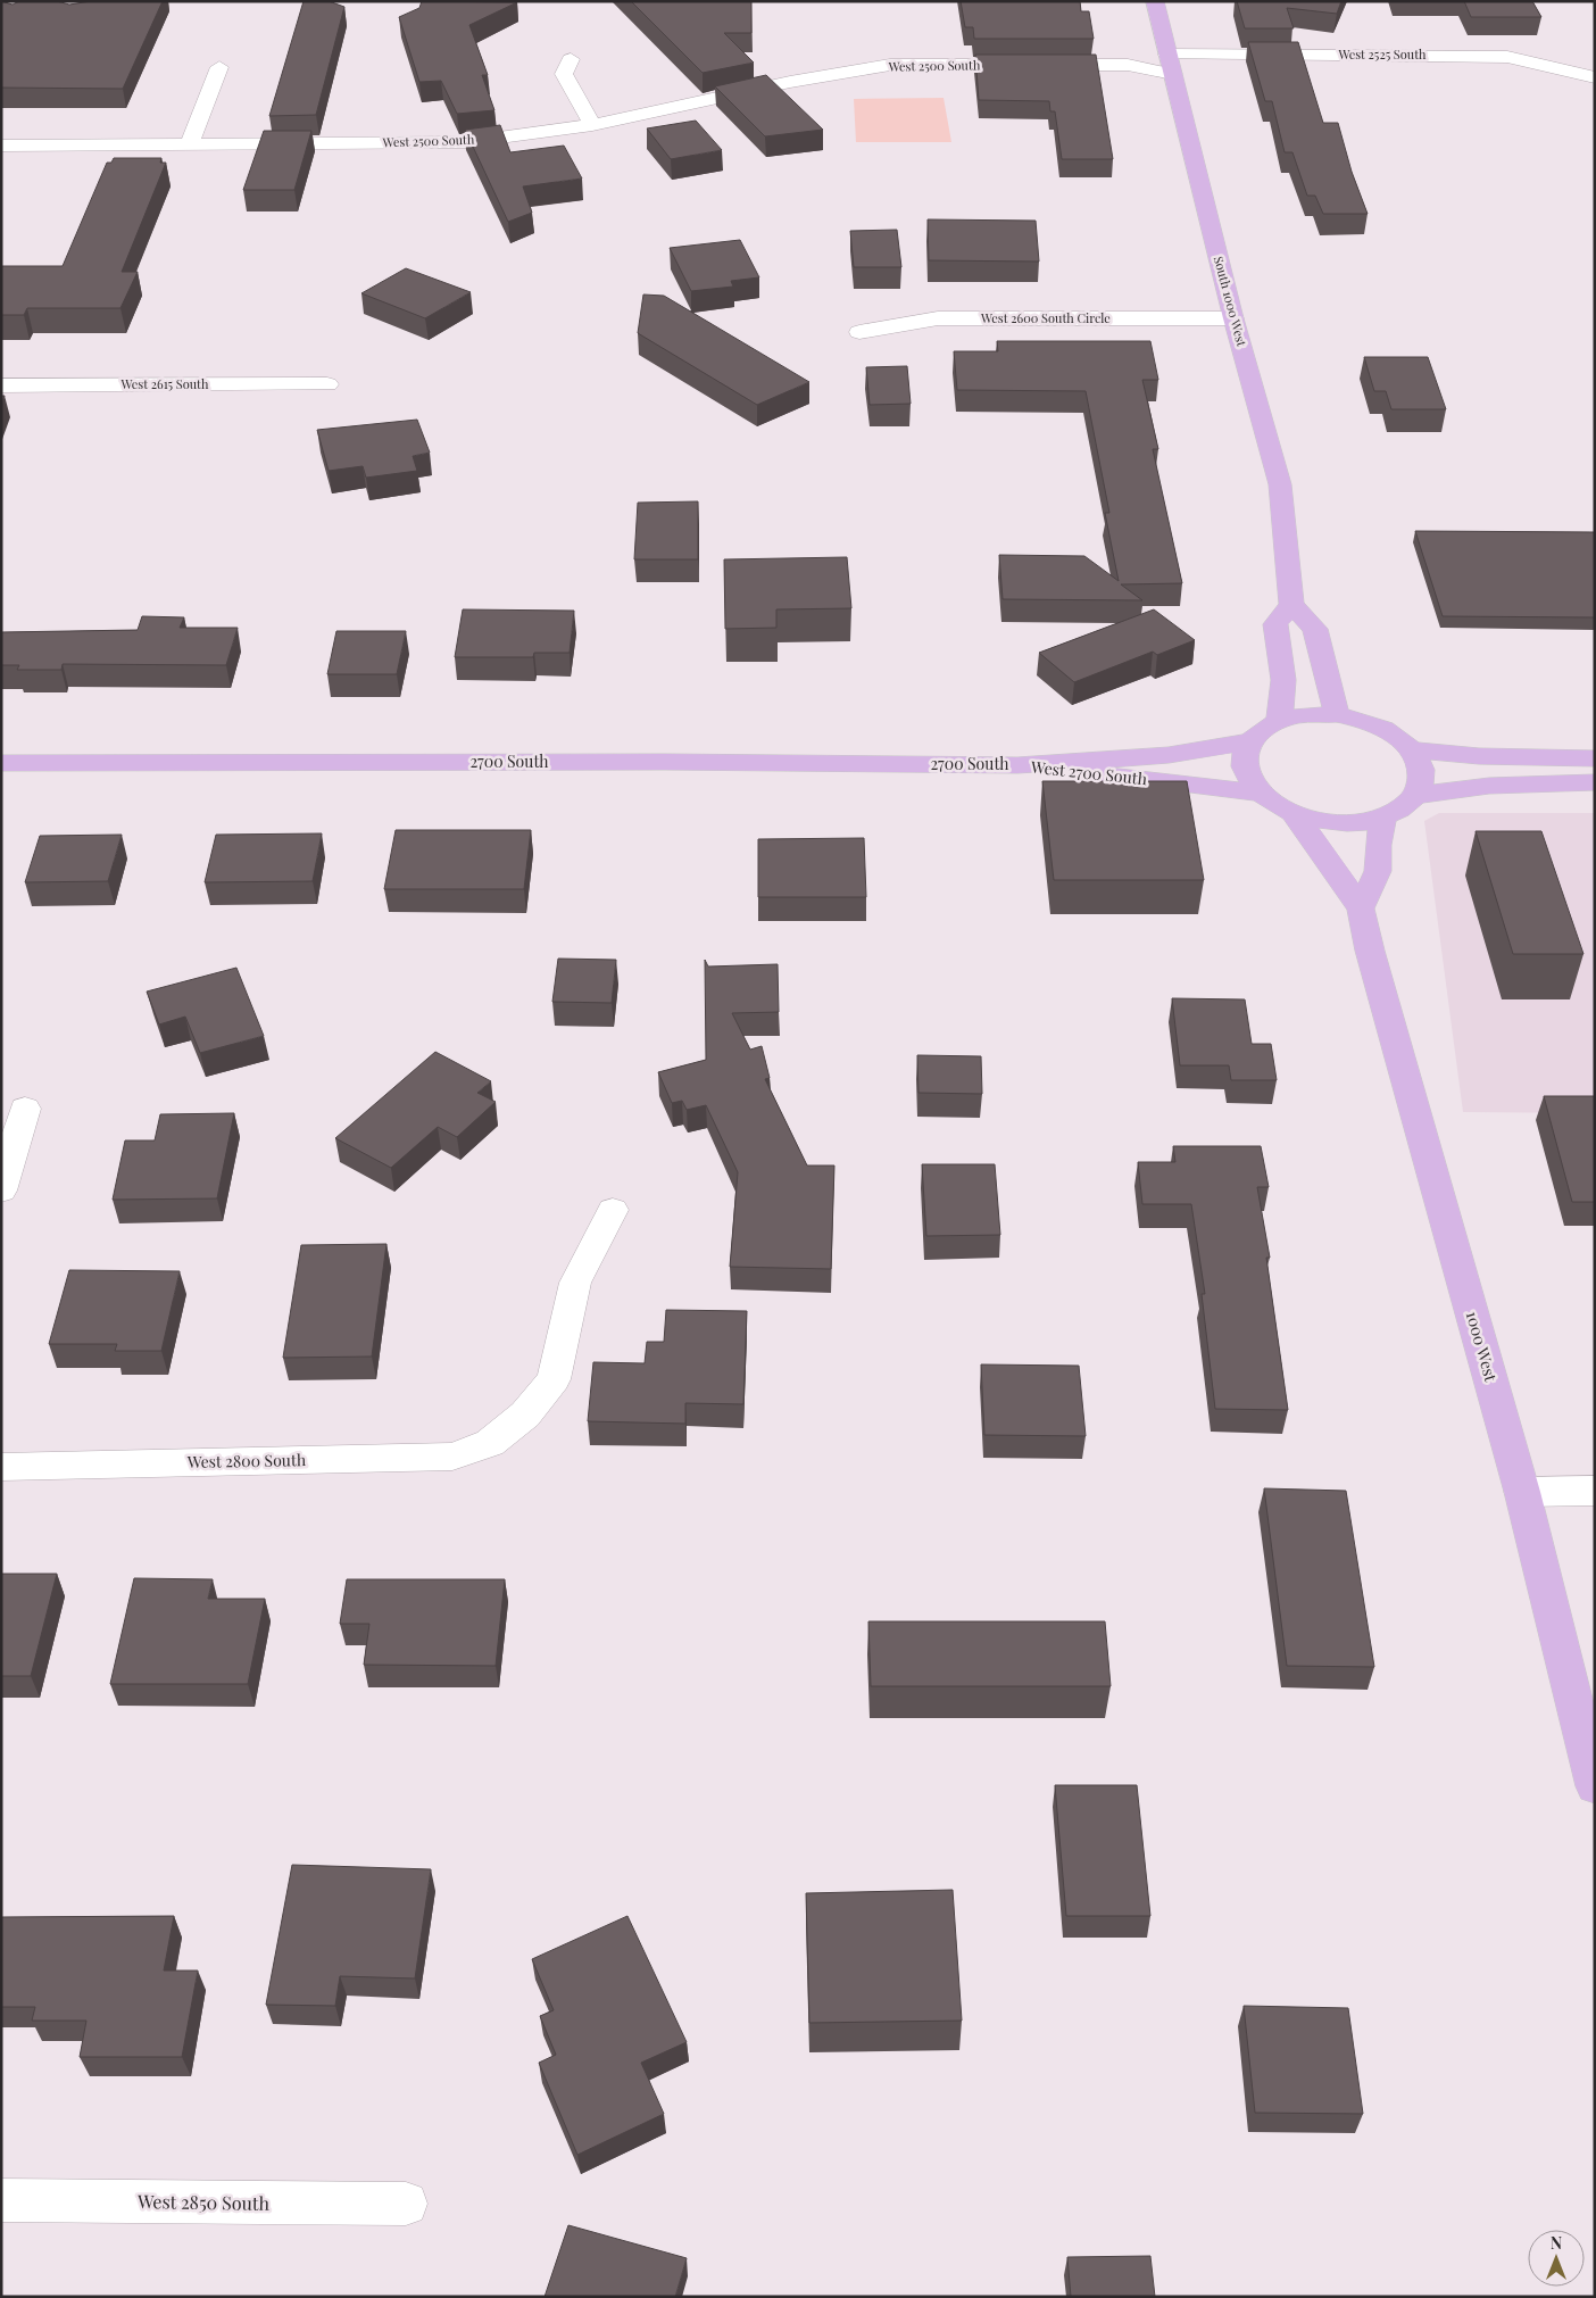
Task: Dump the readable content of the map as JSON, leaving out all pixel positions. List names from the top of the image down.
{
  "streets": {
    "main road": [
      "South 1000 West",
      "2700 South",
      "West 2700 South",
      "1000 West"
    ],
    "street": [
      "West 2525 South",
      "West 2500 South",
      "West 2600 South Circle",
      "West 2615 South",
      "West 2800 South",
      "West 2850 South"
    ]
  },
  "crossings": [
    ["West 2525 South", "West 2500 South"],
    ["West 2525 South", "South 1000 West"],
    ["West 2500 South", "South 1000 West"],
    ["South 1000 West", "West 2600 South Circle"],
    ["2700 South", "West 2700 South"]
  ],
  "north": "top"
}
